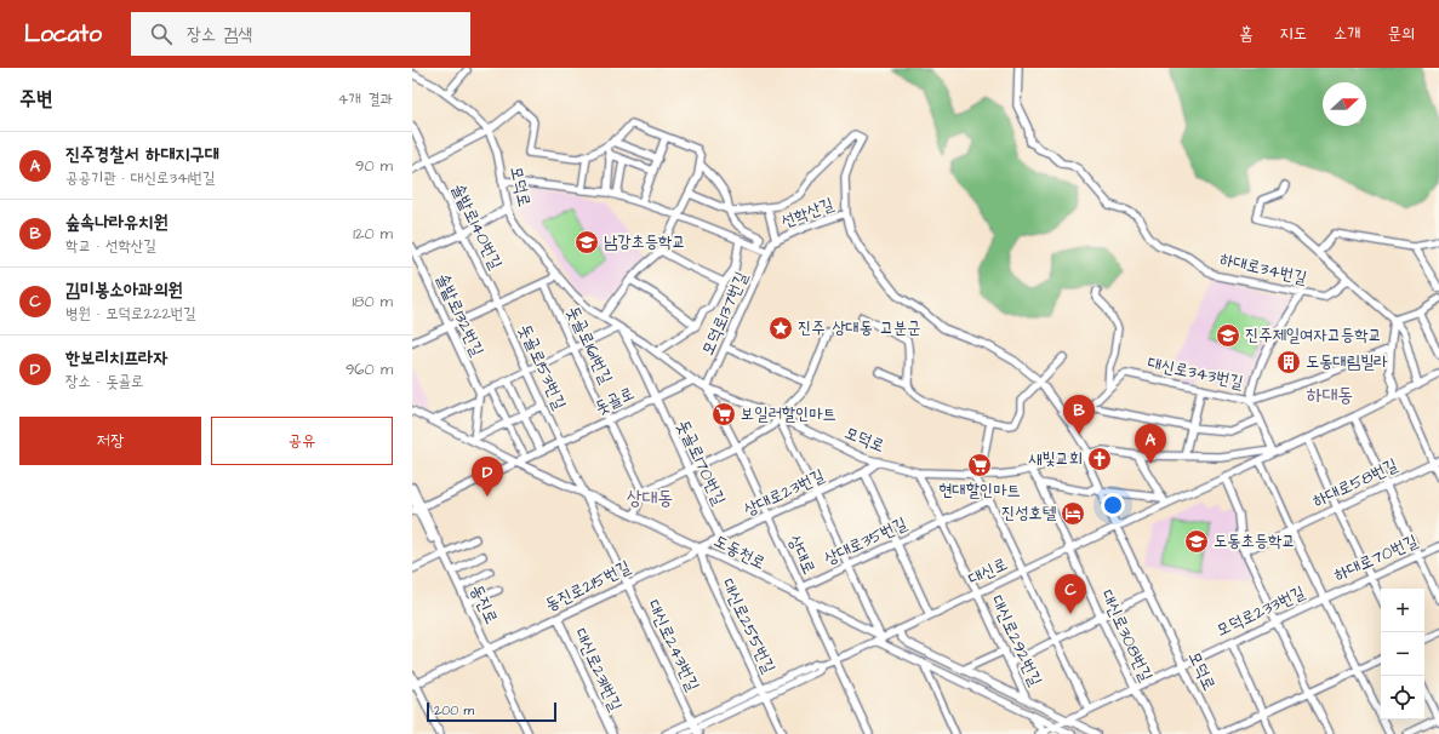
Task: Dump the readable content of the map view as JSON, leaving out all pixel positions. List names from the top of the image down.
{
  "streets": {
    "street": [
      "모덕로",
      "선학산길",
      "솔밭로140번길",
      "하대로34번길",
      "모덕로137번길",
      "솔밭로132번길",
      "돗골로161번길",
      "돗골로153번길",
      "대신로343번길",
      "돗골로",
      "돗골로170번길",
      "하대로58번길",
      "상대로23번길",
      "상대로35번길",
      "도동천로",
      "상대로",
      "하대로70번길",
      "대신로",
      "동진로215번길",
      "동진로",
      "모덕로233번길",
      "대신로255번길",
      "대신로308번길",
      "대신로292번길",
      "대신로243번길",
      "대신로231번길"
    ]
  },
  "crossings": [
    ["모덕로", "선학산길"],
    ["모덕로", "모덕로137번길"],
    ["모덕로", "돗골로"],
    ["모덕로", "상대로23번길"],
    ["모덕로", "상대로"],
    ["모덕로", "대신로"],
    ["모덕로", "모덕로233번길"],
    ["모덕로", "대신로308번길"],
    ["모덕로", "대신로292번길"],
    ["선학산길", "모덕로137번길"],
    ["솔밭로140번길", "돗골로153번길"],
    ["모덕로137번길", "상대로"],
    ["돗골로161번길", "돗골로"],
    ["돗골로153번길", "돗골로"],
    ["대신로343번길", "대신로"],
    ["돗골로", "돗골로170번길"],
    ["돗골로", "도동천로"],
    ["돗골로", "동진로"],
    ["돗골로170번길", "상대로23번길"],
    ["상대로23번길", "도동천로"],
    ["상대로23번길", "상대로"],
    ["상대로23번길", "동진로215번길"],
    ["상대로23번길", "대신로255번길"],
    ["상대로35번길", "상대로"],
    ["상대로35번길", "대신로292번길"],
    ["도동천로", "상대로"],
    ["도동천로", "대신로"],
    ["도동천로", "동진로215번길"],
    ["도동천로", "모덕로233번길"],
    ["도동천로", "대신로255번길"],
    ["상대로", "대신로"],
    ["하대로70번길", "모덕로233번길"],
    ["대신로", "대신로255번길"],
    ["대신로", "대신로308번길"],
    ["대신로", "대신로292번길"],
    ["대신로", "대신로243번길"],
    ["동진로215번길", "동진로"],
    ["동진로215번길", "대신로255번길"],
    ["동진로215번길", "대신로243번길"],
    ["동진로215번길", "대신로231번길"],
    ["모덕로233번길", "대신로308번길"]
  ],
  "districts": ["하대동", "상대동"],
  "places": {
    "school or university": ["남강초등학교", "진주제일여자고등학교", "도동초등학교"],
    "place": ["진주 상대동 고분군"],
    "building": ["도동대림빌라"],
    "supermarket": ["보일러할인마트", "현대할인마트"],
    "church": ["새빛교회"],
    "hotel": ["진성호텔"]
  },
  "scale_bar": "200 m",
  "north": "right",
  "page": {
    "header": "Locato",
    "search": "장소 검색",
    "nav": [
      "홈",
      "지도",
      "소개",
      "문의"
    ],
    "heading": ["주변", "4개 결과"],
    "list": [
      {
        "mark": "A",
        "name": "진주경찰서 하대지구대",
        "note": "공공기관 · 대신로341번길",
        "value": "90 m"
      },
      {
        "mark": "B",
        "name": "숲속나라유치원",
        "note": "학교 · 선학산길",
        "value": "120 m"
      },
      {
        "mark": "C",
        "name": "김미봉소아과의원",
        "note": "병원 · 모덕로222번길",
        "value": "180 m"
      },
      {
        "mark": "D",
        "name": "한보리치프라자",
        "note": "장소 · 돗골로",
        "value": "960 m"
      }
    ],
    "pins": [
      "B",
      "A",
      "D",
      "C"
    ],
    "buttons": ["저장", "공유"],
    "map_buttons": ["+", "−"],
    "scale": "200 m"
  }
}
